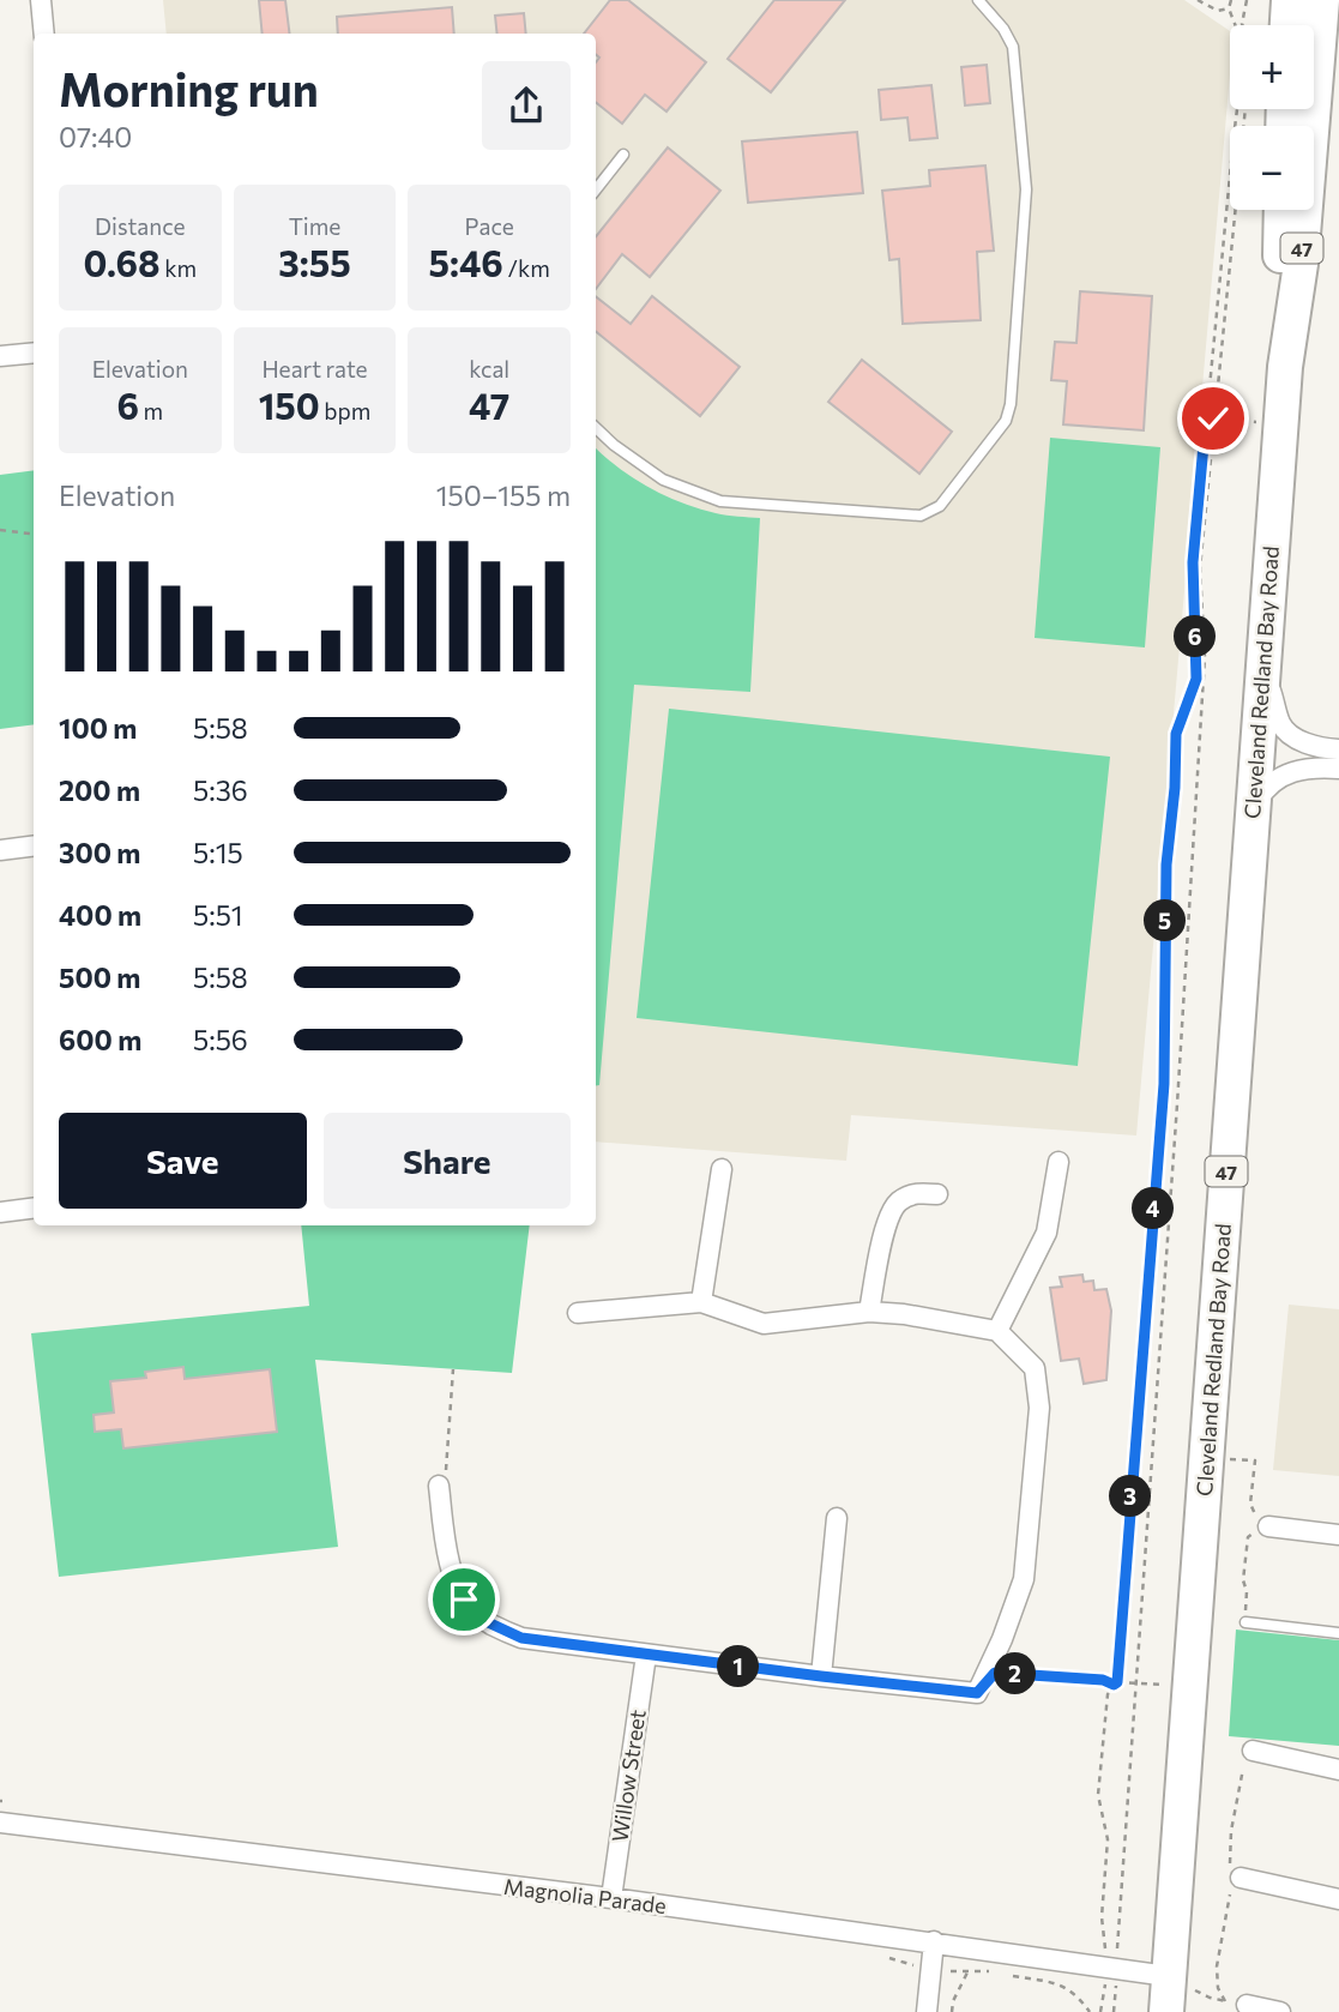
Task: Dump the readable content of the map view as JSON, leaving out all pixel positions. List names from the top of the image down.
{
  "streets": {
    "highway": ["47", "Cleveland Redland Bay Road"],
    "street": ["Willow Street", "Magnolia Parade"]
  },
  "crossings": [
    ["Cleveland Redland Bay Road", "Magnolia Parade"],
    ["Willow Street", "Magnolia Parade"]
  ],
  "page": {
    "map_buttons": ["+", "−"],
    "heading": ["Morning run", "07:40"],
    "stats": [
      ["Distance", "0.68 km"],
      ["Time", "3:55"],
      ["Pace", "5:46 /km"],
      ["Elevation", "6 m"],
      ["Heart rate", "150 bpm"],
      ["kcal", "47"]
    ],
    "chart": ["Elevation", "150–155 m"],
    "pins": [
      "6",
      "5",
      "4",
      "3",
      "1",
      "2"
    ],
    "list": [
      {
        "name": "100 m",
        "note": "5:58"
      },
      {
        "name": "200 m",
        "note": "5:36"
      },
      {
        "name": "300 m",
        "note": "5:15"
      },
      {
        "name": "400 m",
        "note": "5:51"
      },
      {
        "name": "500 m",
        "note": "5:58"
      },
      {
        "name": "600 m",
        "note": "5:56"
      }
    ],
    "buttons": ["Save", "Share"]
  }
}
